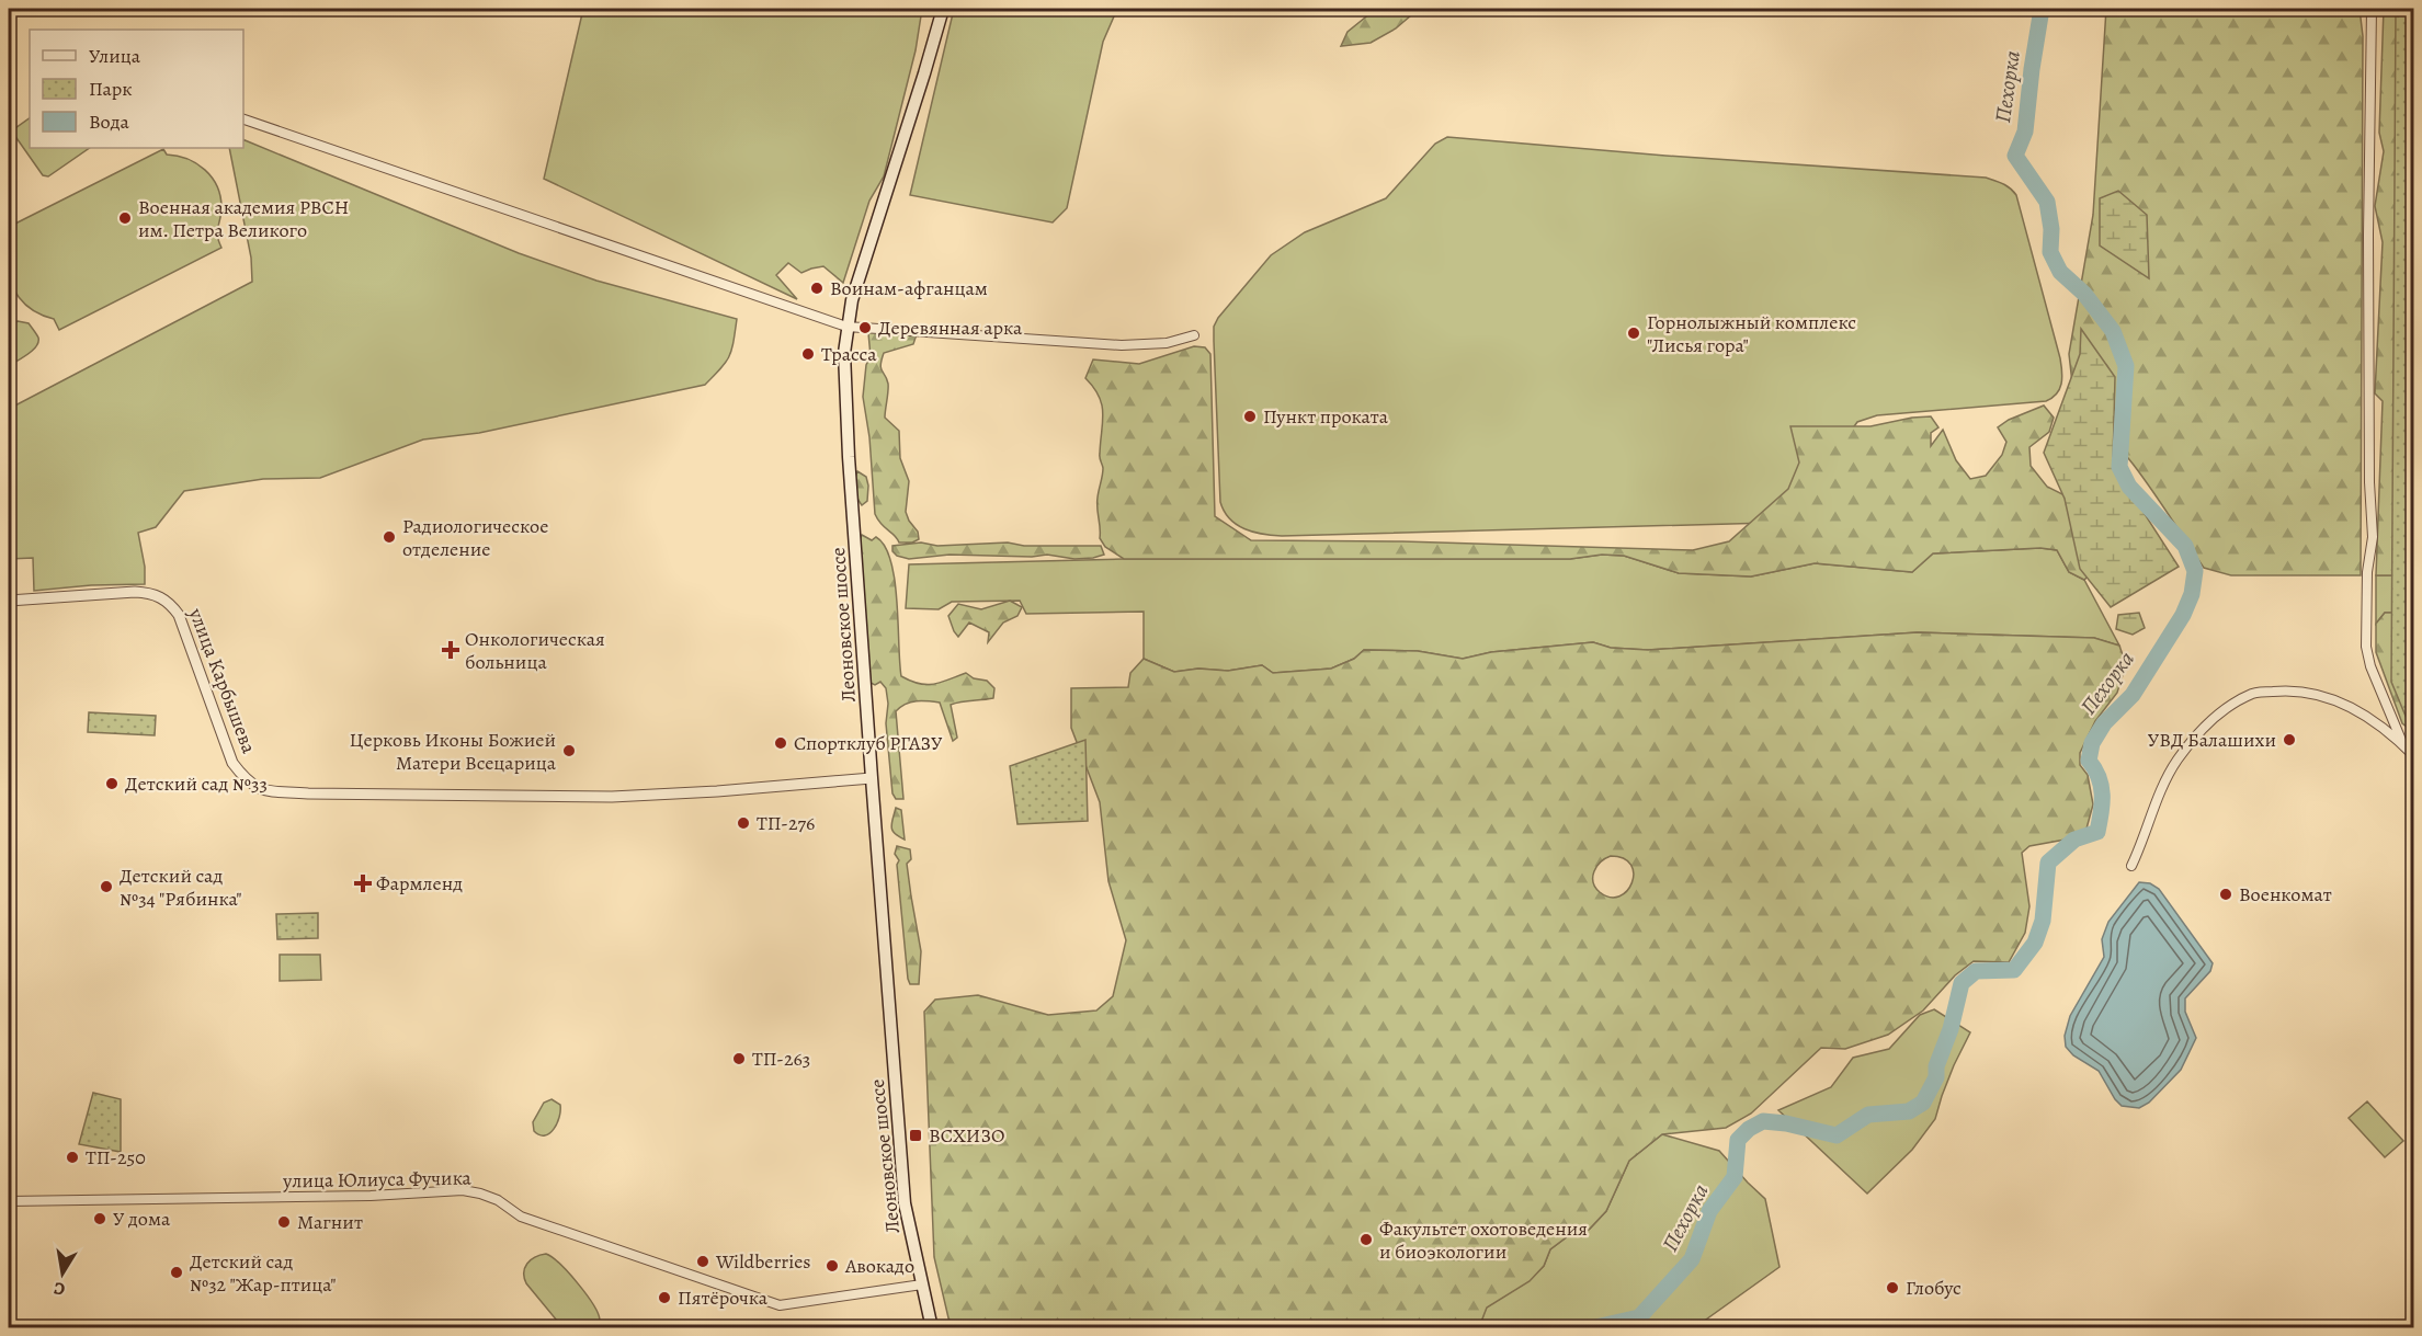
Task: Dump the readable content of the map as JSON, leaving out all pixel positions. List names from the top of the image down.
{
  "streets": {
    "main road": ["Леоновское шоссе"],
    "street": ["улица Карбышева", "улица Юлиуса Фучика"]
  },
  "crossings": [
    ["Леоновское шоссе", "улица Карбышева"],
    ["Леоновское шоссе", "улица Юлиуса Фучика"]
  ],
  "water": ["Пехорка"],
  "places": {
    "other": [
      "Военная академия РВСН им. Петра Великого",
      "Воинам-афганцам",
      "Деревянная арка",
      "Горнолыжный комплекс \"Лисья гора\"",
      "Трасса",
      "Пункт проката",
      "Радиологическое отделение",
      "УВД Балашихи",
      "Спортклуб РГАЗУ",
      "Церковь Иконы Божией Матери Всецарица",
      "Детский сад №33",
      "ТП-276",
      "Детский сад №34 \"Рябинка\"",
      "Военкомат",
      "ТП-263",
      "ТП-250",
      "У дома",
      "Магнит",
      "Факультет охотоведения и биоэкологии",
      "Wildberries",
      "Авокадо",
      "Детский сад №32 \"Жар-птица\"",
      "Глобус",
      "Пятёрочка"
    ],
    "health": ["Онкологическая больница", "Фармленд"],
    "transit": ["ВСХИЗО"]
  },
  "legend": ["Улица", "Парк", "Вода"],
  "north": "bottom"
}
